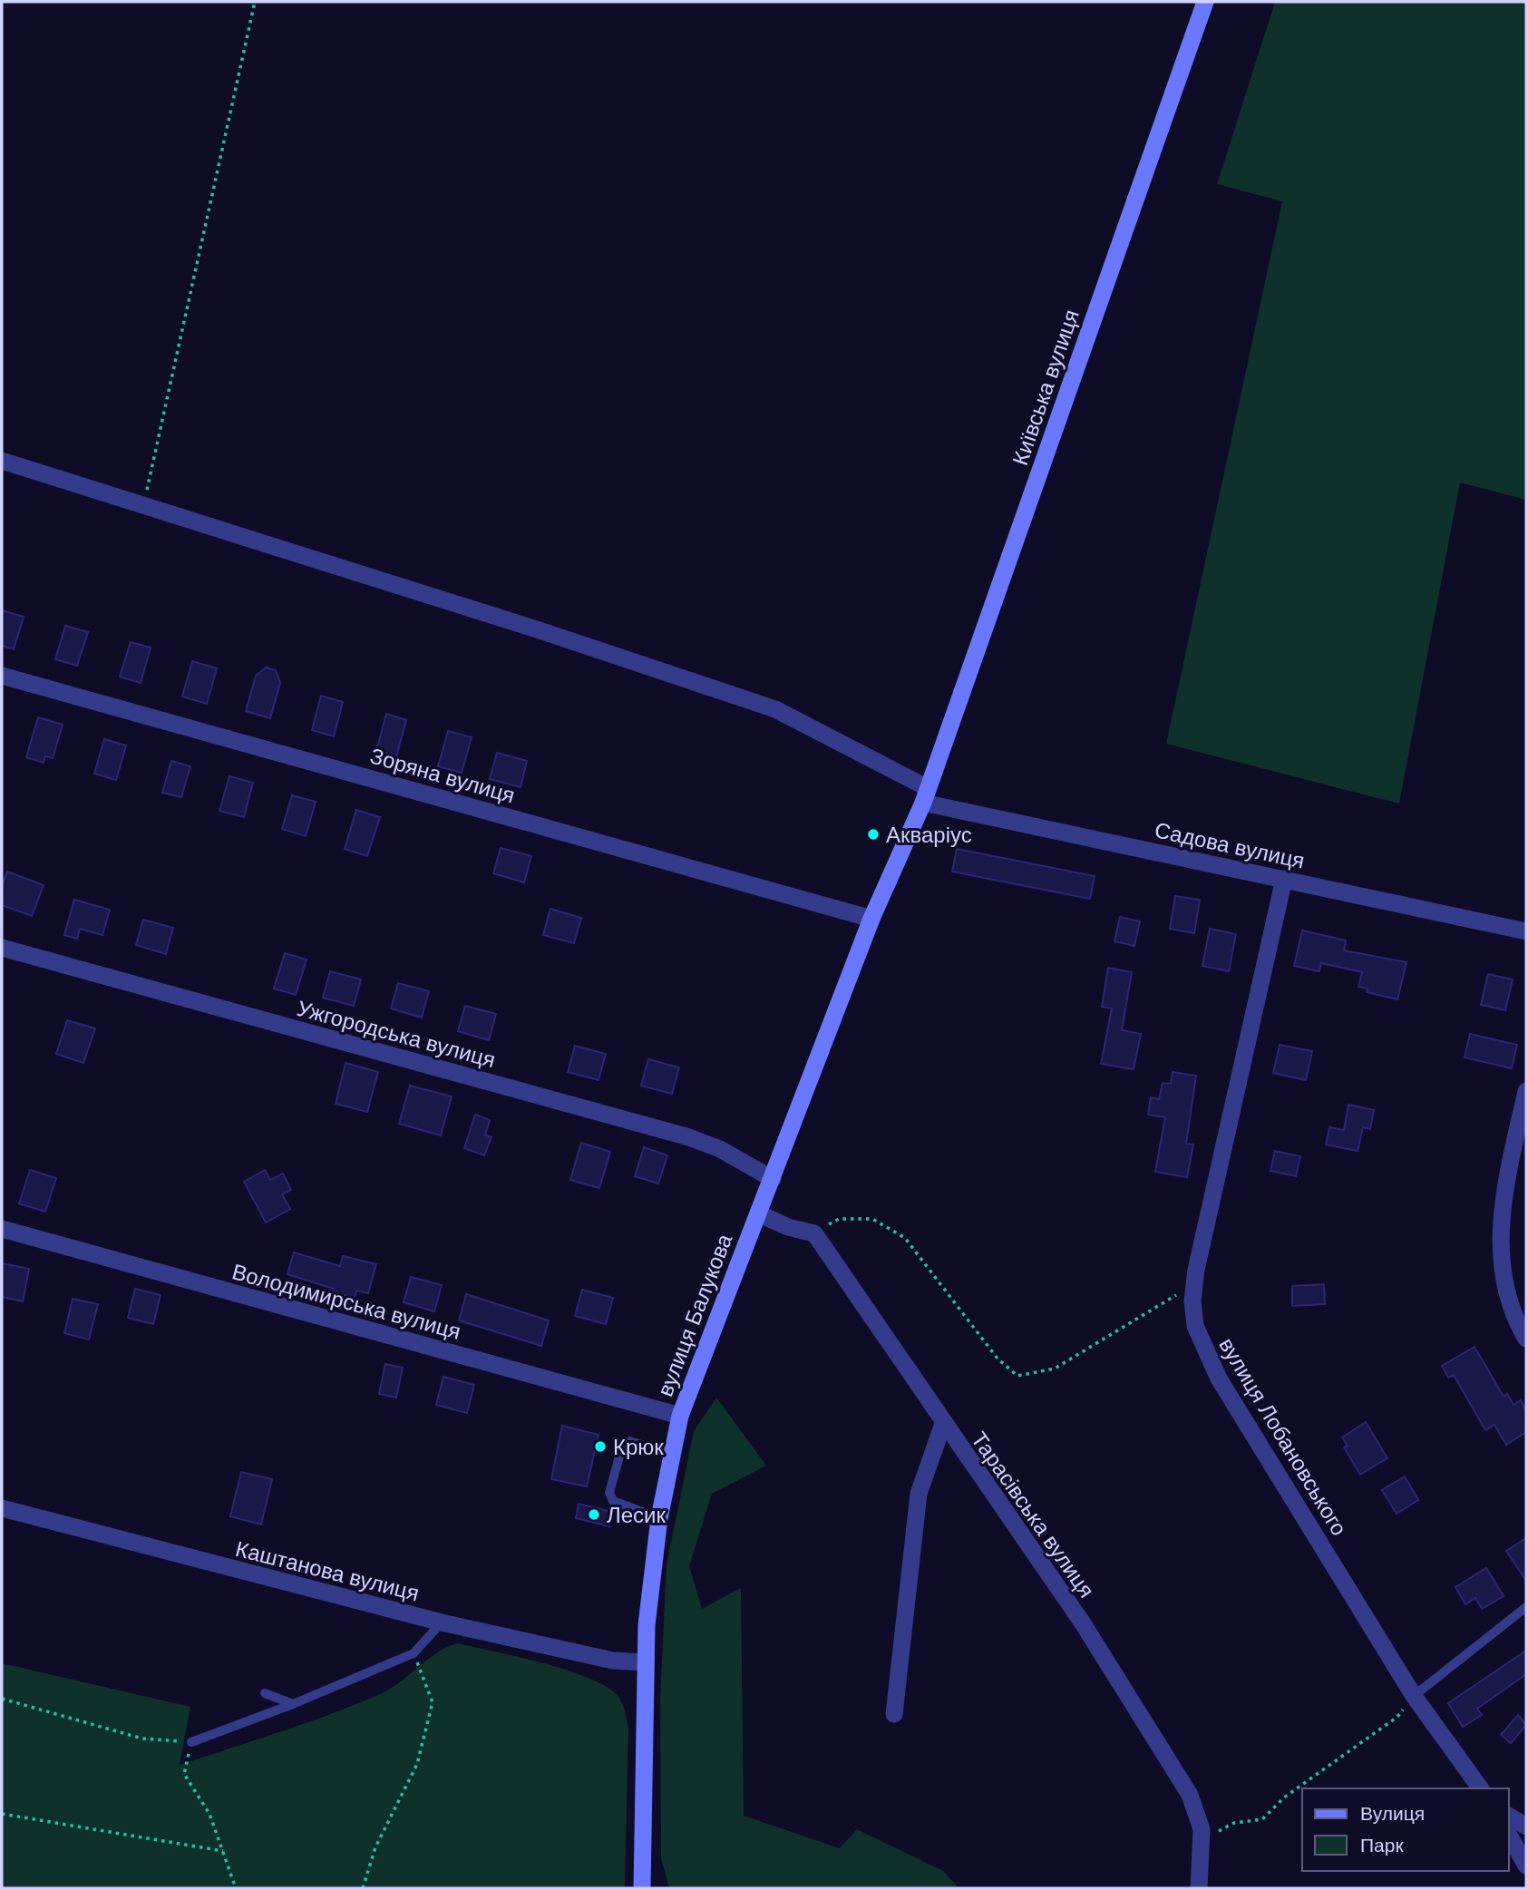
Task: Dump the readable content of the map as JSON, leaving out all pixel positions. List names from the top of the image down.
{
  "streets": {
    "main road": ["Київська вулиця", "вулиця Балукова"],
    "street": [
      "Зоряна вулиця",
      "Садова вулиця",
      "Ужгородська вулиця",
      "Володимирська вулиця",
      "вулиця Лобановського",
      "Тарасівська вулиця",
      "Каштанова вулиця"
    ]
  },
  "crossings": [
    ["Київська вулиця", "Садова вулиця"],
    ["Київська вулиця", "вулиця Балукова"],
    ["Зоряна вулиця", "вулиця Балукова"],
    ["Садова вулиця", "вулиця Балукова"],
    ["Садова вулиця", "вулиця Лобановського"],
    ["Ужгородська вулиця", "вулиця Балукова"],
    ["Володимирська вулиця", "вулиця Балукова"],
    ["вулиця Балукова", "Каштанова вулиця"]
  ],
  "places": ["Акваріус", "Крюк", "Лесик"],
  "legend": ["Вулиця", "Парк"]
}
